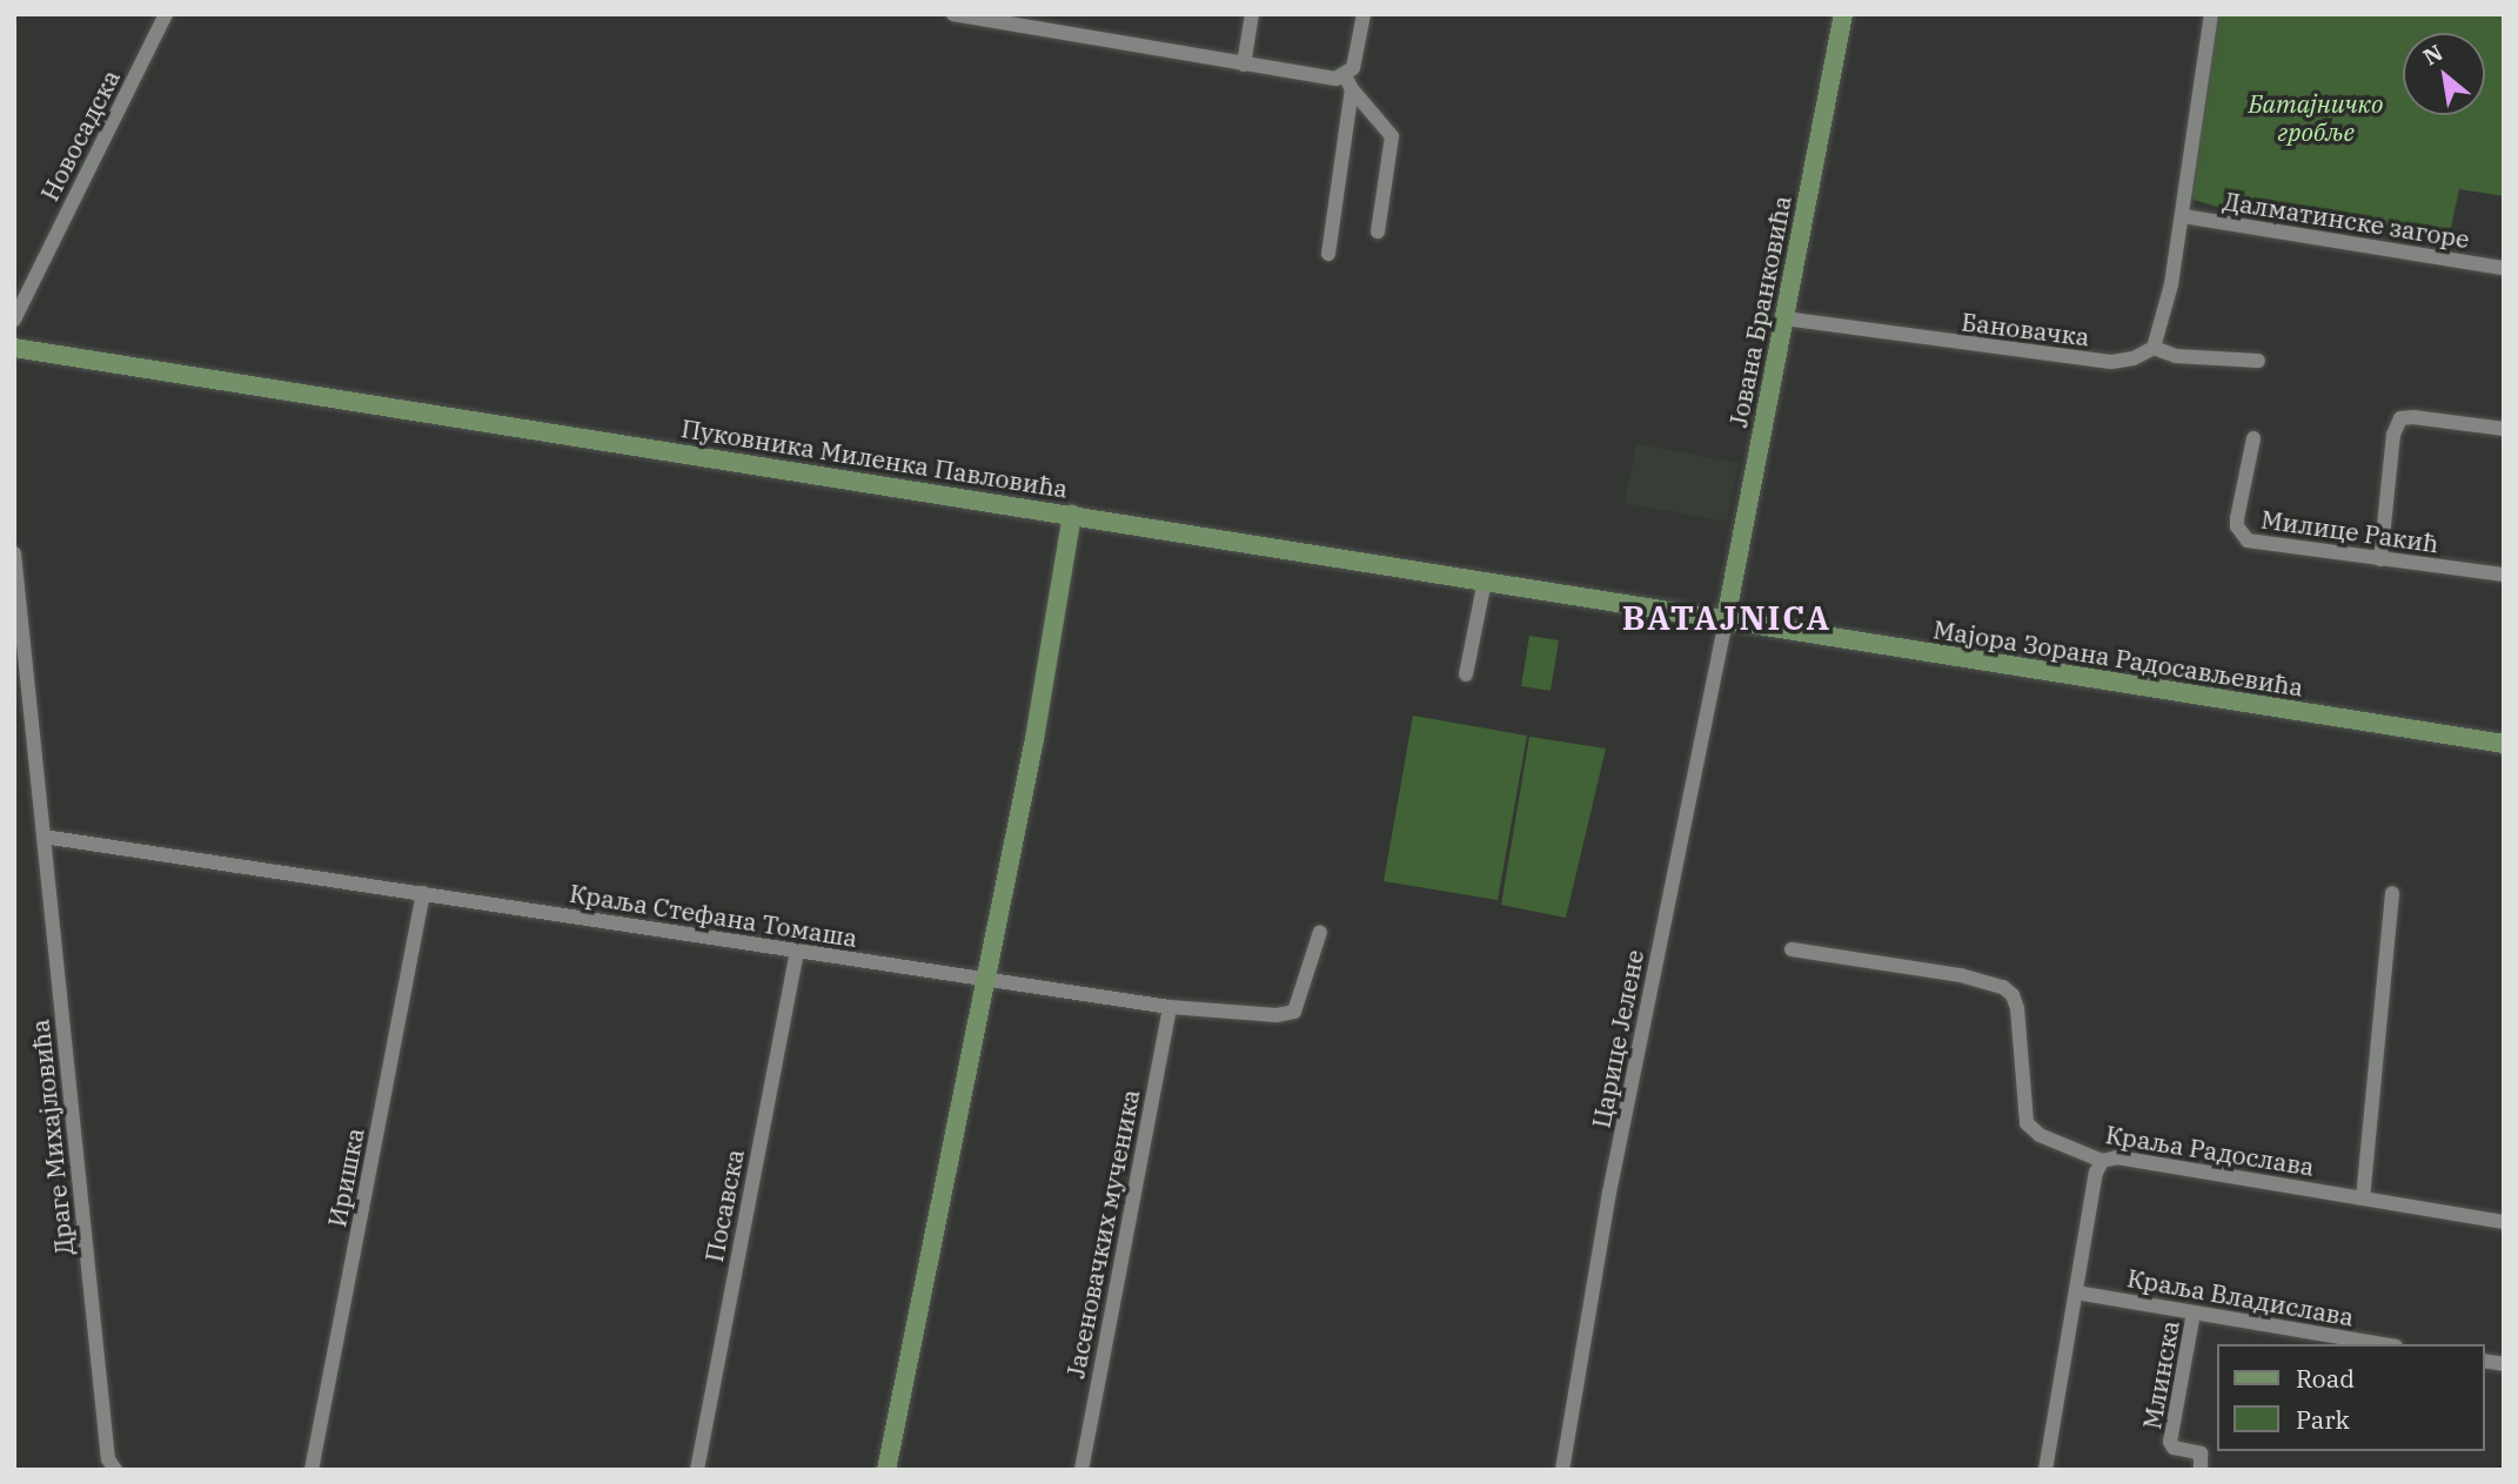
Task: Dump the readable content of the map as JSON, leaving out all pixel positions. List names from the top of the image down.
{
  "streets": {
    "main road": ["Јована Бранковића", "Пуковника Миленка Павловића", "Мајора Зорана Радосављевића"],
    "street": [
      "Новосадска",
      "Далматинске загоре",
      "Бановачка",
      "Милице Ракић",
      "Краља Стефана Томаша",
      "Царице Јелене",
      "Драге Михајловића",
      "Краља Радослава",
      "Иришка",
      "Посавска",
      "Јасеновачких мученика",
      "Краља Владислава",
      "Млинска"
    ]
  },
  "crossings": [
    ["Јована Бранковића", "Бановачка"],
    ["Јована Бранковића", "Пуковника Миленка Павловића"],
    ["Јована Бранковића", "Мајора Зорана Радосављевића"],
    ["Јована Бранковића", "Царице Јелене"],
    ["Пуковника Миленка Павловића", "Мајора Зорана Радосављевића"],
    ["Пуковника Миленка Павловића", "Царице Јелене"],
    ["Мајора Зорана Радосављевића", "Царице Јелене"],
    ["Краља Стефана Томаша", "Драге Михајловића"],
    ["Краља Стефана Томаша", "Иришка"],
    ["Краља Стефана Томаша", "Посавска"],
    ["Краља Стефана Томаша", "Јасеновачких мученика"],
    ["Краља Владислава", "Млинска"]
  ],
  "districts": ["BATAJNICA"],
  "parks": ["Батајничко гробље"],
  "legend": ["Road", "Park"],
  "north": "top left"
}
